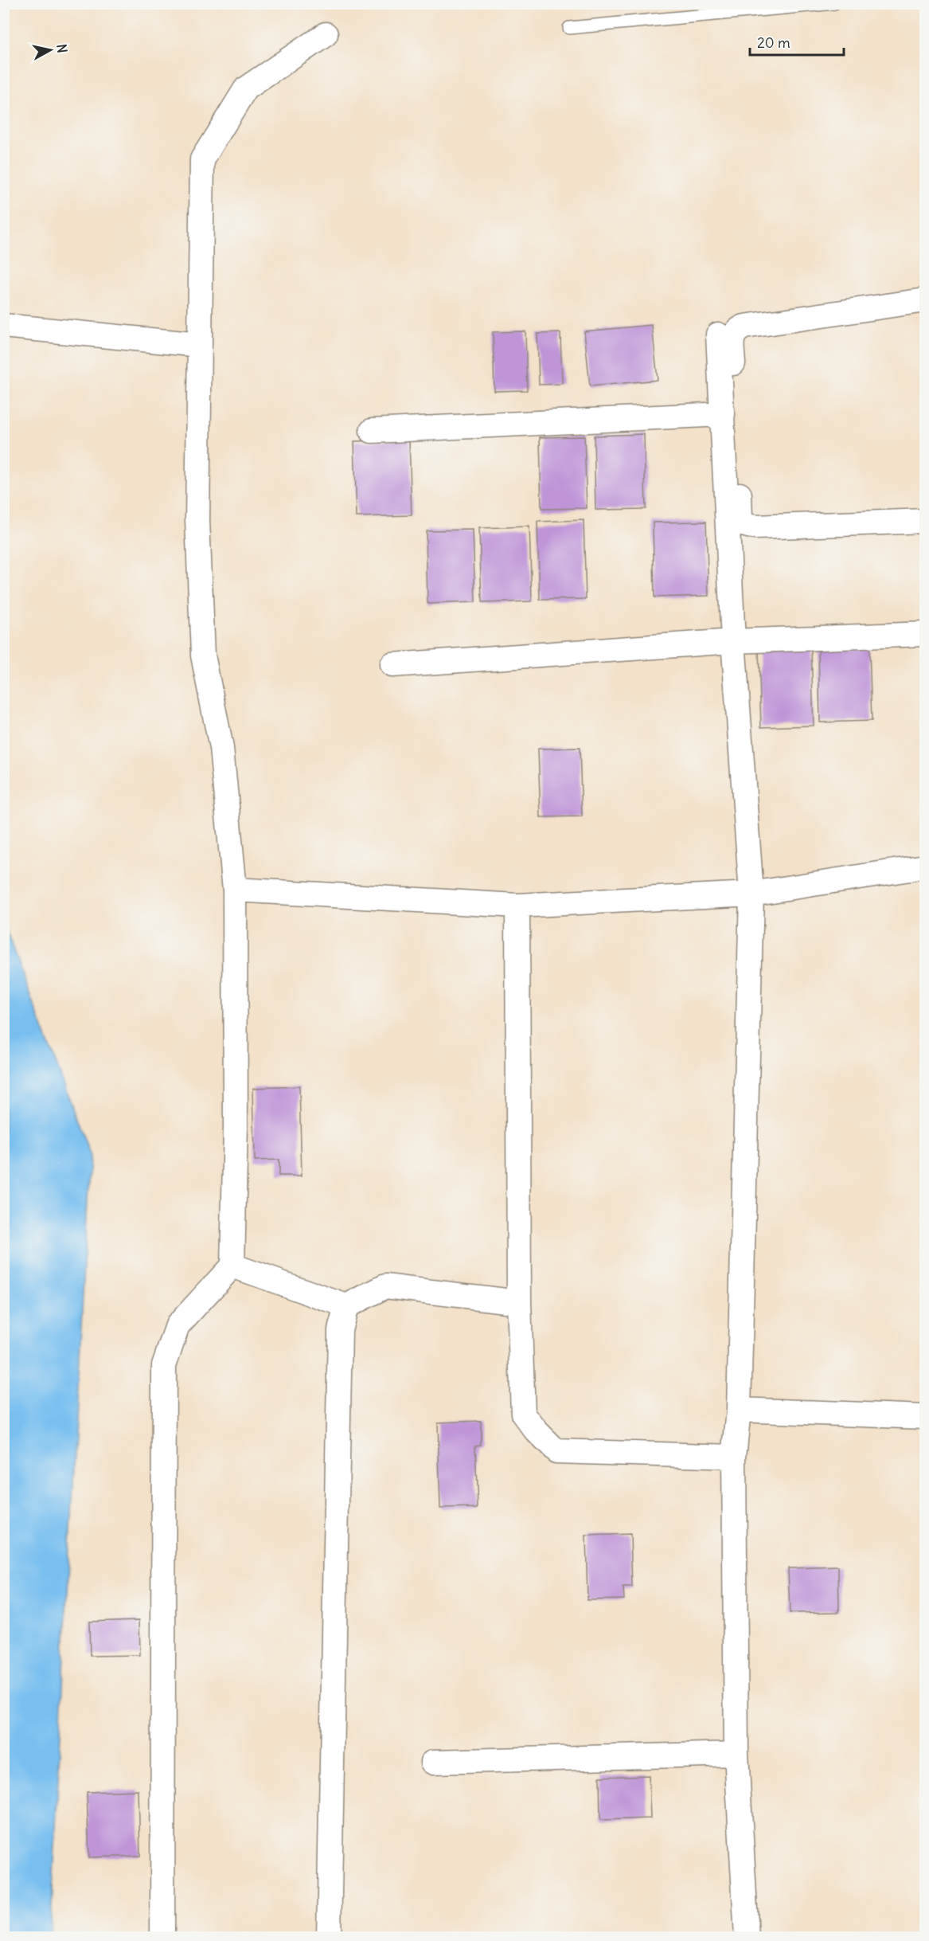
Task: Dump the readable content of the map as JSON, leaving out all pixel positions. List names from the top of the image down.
{
  "scale_bar": "20 m",
  "north": "right"
}
